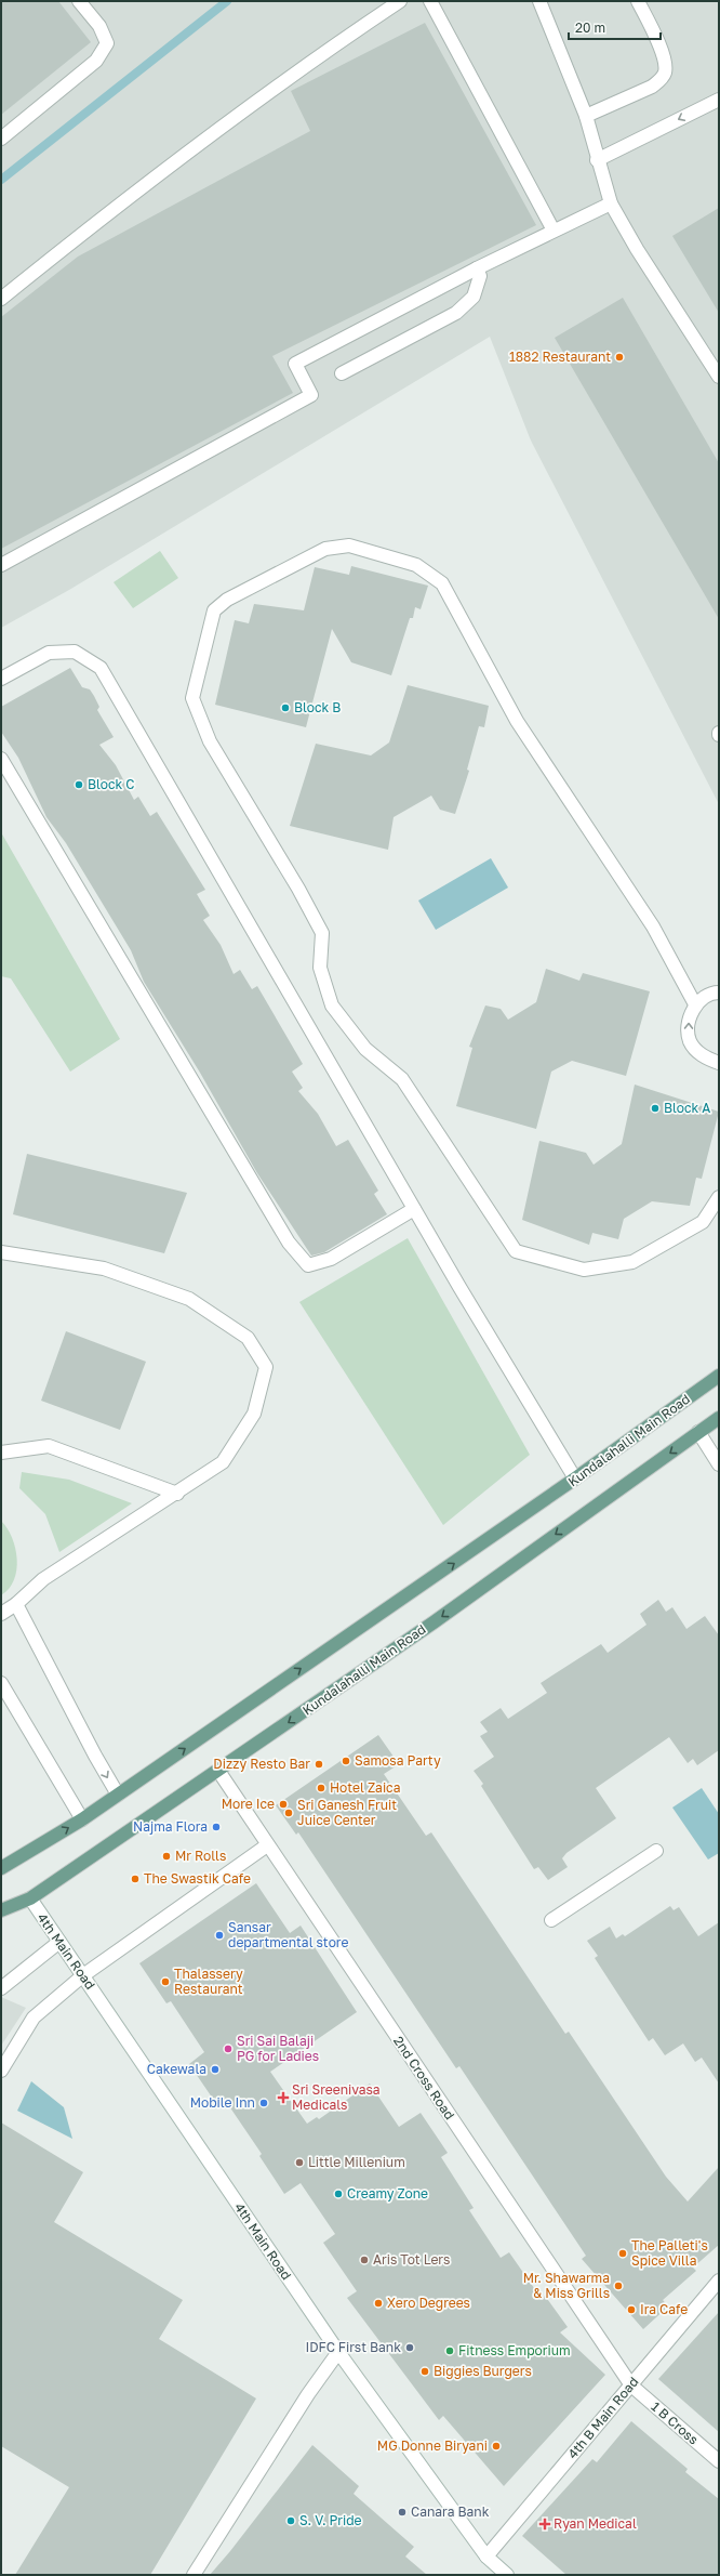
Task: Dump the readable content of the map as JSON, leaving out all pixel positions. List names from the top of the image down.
{
  "streets": {
    "main road": ["Kundalahalli Main Road"],
    "street": [
      "4th Main Road",
      "2nd Cross Road",
      "4th B Main Road",
      "1 B Cross"
    ]
  },
  "crossings": [
    ["Kundalahalli Main Road", "4th Main Road"],
    ["Kundalahalli Main Road", "2nd Cross Road"],
    ["4th Main Road", "4th B Main Road"],
    ["2nd Cross Road", "4th B Main Road"],
    ["2nd Cross Road", "1 B Cross"],
    ["4th B Main Road", "1 B Cross"]
  ],
  "places": {
    "other": [
      "1882 Restaurant",
      "Block B",
      "Block C",
      "Block A",
      "Samosa Party",
      "Dizzy Resto Bar",
      "Hotel Zaica",
      "More Ice",
      "Sri Ganesh Fruit Juice Center",
      "Najma Flora",
      "Mr Rolls",
      "The Swastik Cafe",
      "Sansar departmental store",
      "Thalassery Restaurant",
      "Sri Sai Balaji PG for Ladies",
      "Cakewala",
      "Mobile Inn",
      "Little Millenium",
      "Creamy Zone",
      "The Palleti's Spice Villa",
      "Aris Tot Lers",
      "Mr. Shawarma & Miss Grills",
      "Xero Degrees",
      "Ira Cafe",
      "IDFC First Bank",
      "Fitness Emporium",
      "Biggies Burgers",
      "MG Donne Biryani",
      "Canara Bank",
      "S. V. Pride"
    ],
    "health": ["Sri Sreenivasa Medicals", "Ryan Medical"]
  },
  "scale_bar": "20 m"
}
